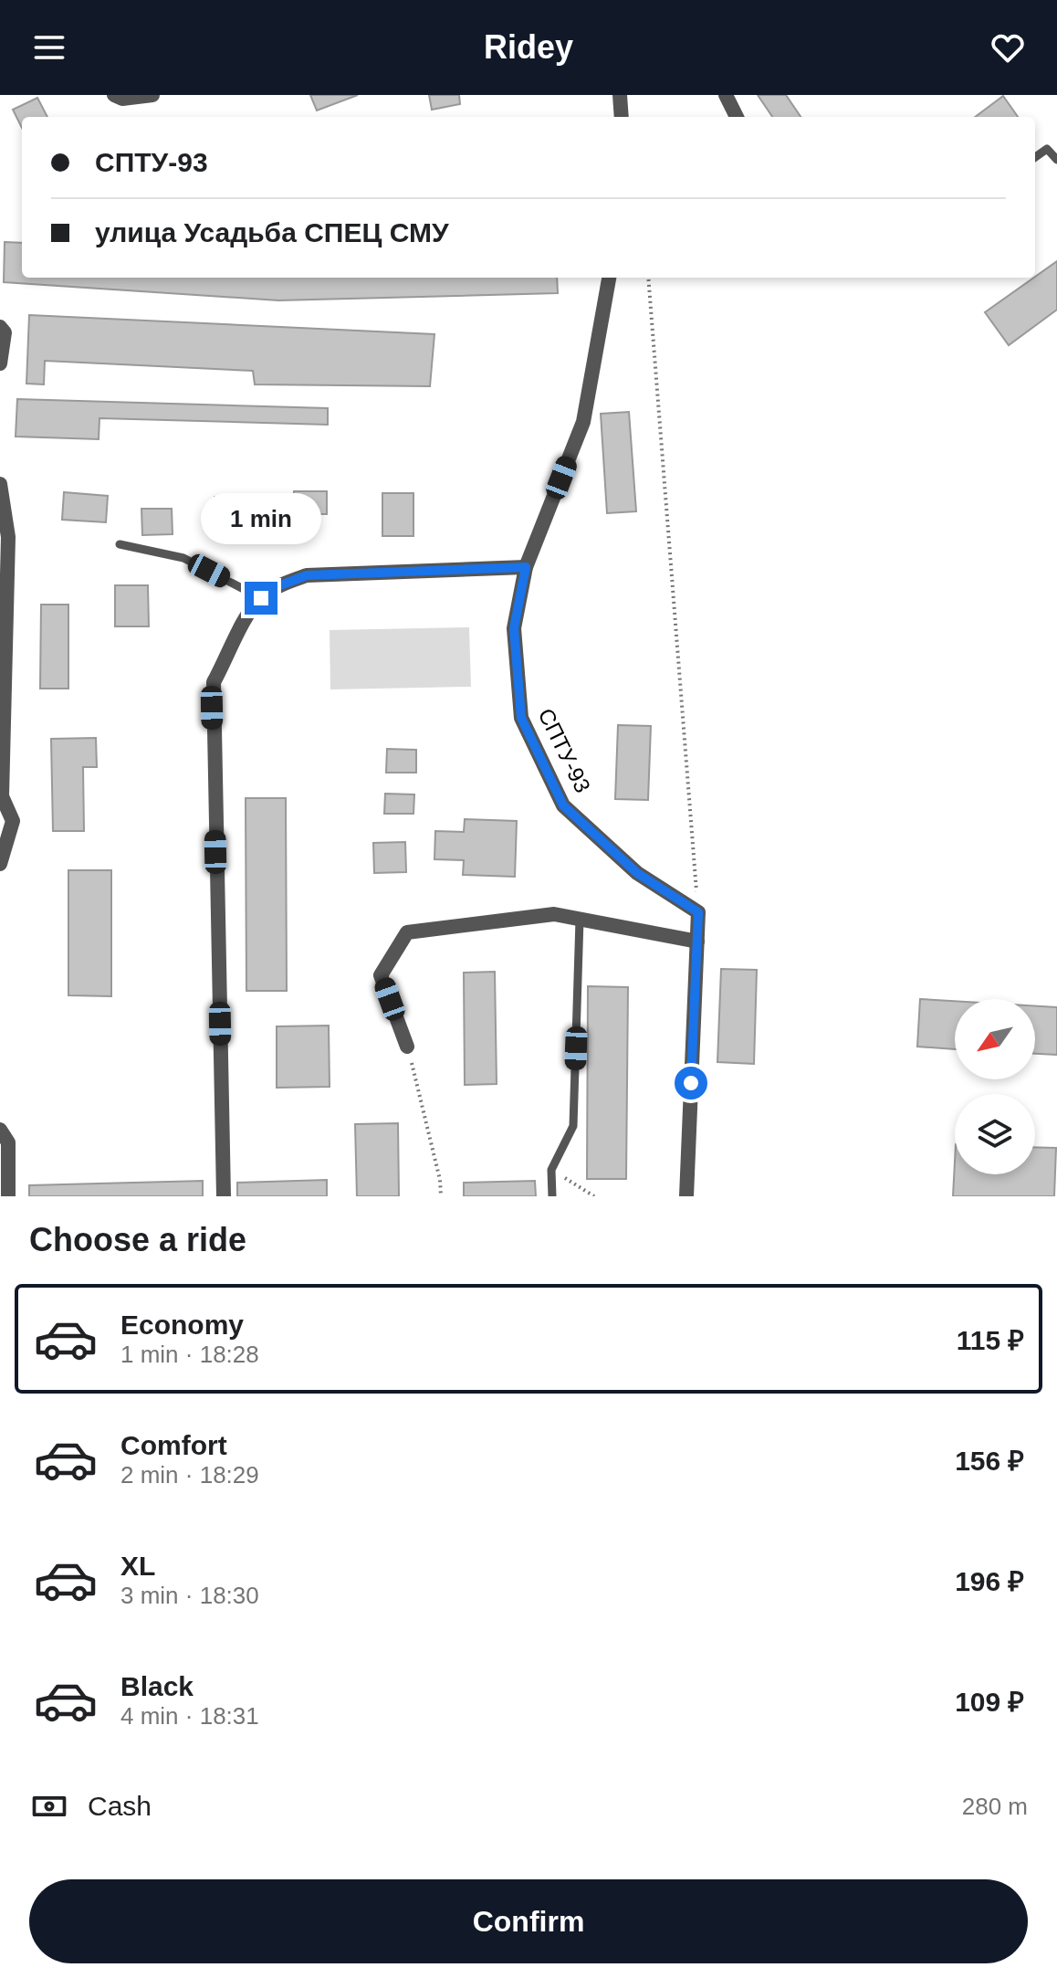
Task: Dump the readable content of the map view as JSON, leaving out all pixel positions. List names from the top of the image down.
{
  "streets": {
    "street": ["СПТУ-93"]
  },
  "north": "bottom left",
  "page": {
    "header": "Ridey",
    "banner": ["СПТУ-93", "улица Усадьба СПЕЦ СМУ"],
    "bubble": "1 min",
    "heading": "Choose a ride",
    "list": [
      {
        "name": "Economy",
        "note": "1 min · 18:28",
        "value": "115 ₽"
      },
      {
        "name": "Comfort",
        "note": "2 min · 18:29",
        "value": "156 ₽"
      },
      {
        "name": "XL",
        "note": "3 min · 18:30",
        "value": "196 ₽"
      },
      {
        "name": "Black",
        "note": "4 min · 18:31",
        "value": "109 ₽"
      }
    ],
    "pay": ["Cash", "280 m"],
    "buttons": "Confirm"
  }
}
